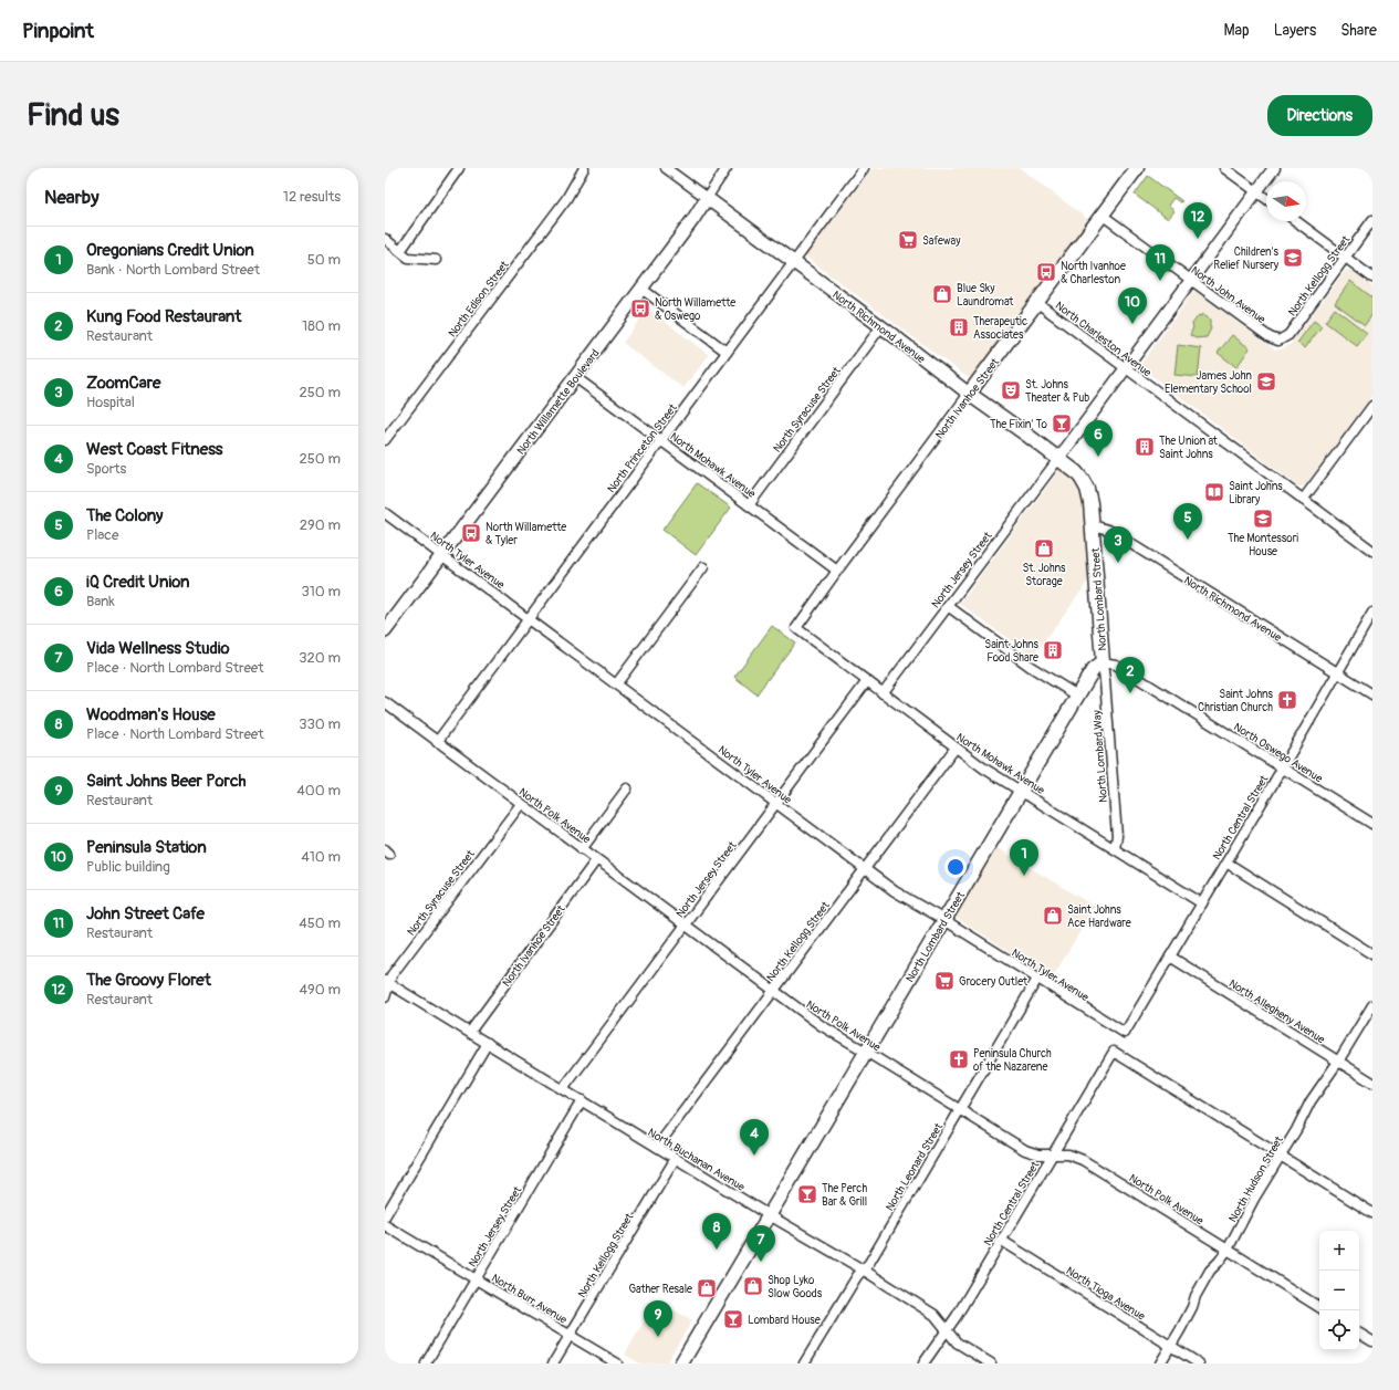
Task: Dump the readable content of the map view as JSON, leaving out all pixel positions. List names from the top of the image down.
{
  "streets": {
    "main road": [
      "North Richmond Avenue",
      "North Ivanhoe Street",
      "North Willamette Boulevard",
      "North Lombard Street"
    ],
    "street": [
      "North Kellogg Street",
      "North John Avenue",
      "North Edison Street",
      "North Charleston Avenue",
      "North Syracuse Street",
      "North Princeton Street",
      "North Mohawk Avenue",
      "North Tyler Avenue",
      "North Jersey Street",
      "North Oswego Avenue",
      "North Lombard Way",
      "North Polk Avenue",
      "North Central Street",
      "North Allegheny Avenue",
      "North Buchanan Avenue",
      "North Leonard Street",
      "North Hudson Street",
      "North Tioga Avenue",
      "North Burr Avenue"
    ]
  },
  "crossings": [
    ["North Kellogg Street", "North John Avenue"],
    ["North Kellogg Street", "North Mohawk Avenue"],
    ["North Kellogg Street", "North Tyler Avenue"],
    ["North Kellogg Street", "North Polk Avenue"],
    ["North Kellogg Street", "North Buchanan Avenue"],
    ["North Kellogg Street", "North Burr Avenue"],
    ["North John Avenue", "North Ivanhoe Street"],
    ["North Richmond Avenue", "North Ivanhoe Street"],
    ["North Richmond Avenue", "North Willamette Boulevard"],
    ["North Richmond Avenue", "North Syracuse Street"],
    ["North Richmond Avenue", "North Princeton Street"],
    ["North Richmond Avenue", "North Jersey Street"],
    ["North Richmond Avenue", "North Lombard Street"],
    ["North Richmond Avenue", "North Central Street"],
    ["North Charleston Avenue", "North Ivanhoe Street"],
    ["North Ivanhoe Street", "North Mohawk Avenue"],
    ["North Ivanhoe Street", "North Polk Avenue"],
    ["North Ivanhoe Street", "North Buchanan Avenue"],
    ["North Willamette Boulevard", "North Mohawk Avenue"],
    ["North Willamette Boulevard", "North Tyler Avenue"],
    ["North Syracuse Street", "North Mohawk Avenue"],
    ["North Syracuse Street", "North Polk Avenue"],
    ["North Syracuse Street", "North Buchanan Avenue"],
    ["North Princeton Street", "North Mohawk Avenue"],
    ["North Princeton Street", "North Tyler Avenue"],
    ["North Princeton Street", "North Polk Avenue"],
    ["North Mohawk Avenue", "North Jersey Street"],
    ["North Mohawk Avenue", "North Lombard Street"],
    ["North Mohawk Avenue", "North Lombard Way"],
    ["North Mohawk Avenue", "North Central Street"],
    ["North Tyler Avenue", "North Jersey Street"],
    ["North Tyler Avenue", "North Lombard Street"],
    ["North Tyler Avenue", "North Central Street"],
    ["North Tyler Avenue", "North Leonard Street"],
    ["North Jersey Street", "North Polk Avenue"],
    ["North Jersey Street", "North Buchanan Avenue"],
    ["North Jersey Street", "North Burr Avenue"],
    ["North Lombard Street", "North Oswego Avenue"],
    ["North Lombard Street", "North Lombard Way"],
    ["North Lombard Street", "North Polk Avenue"],
    ["North Lombard Street", "North Buchanan Avenue"],
    ["North Oswego Avenue", "North Lombard Way"],
    ["North Oswego Avenue", "North Central Street"],
    ["North Polk Avenue", "North Central Street"],
    ["North Polk Avenue", "North Leonard Street"],
    ["North Polk Avenue", "North Hudson Street"],
    ["North Central Street", "North Allegheny Avenue"],
    ["North Central Street", "North Buchanan Avenue"],
    ["North Central Street", "North Hudson Street"],
    ["North Central Street", "North Tioga Avenue"],
    ["North Allegheny Avenue", "North Hudson Street"],
    ["North Buchanan Avenue", "North Leonard Street"],
    ["North Hudson Street", "North Tioga Avenue"]
  ],
  "places": {
    "supermarket": ["Safeway", "Grocery Outlet"],
    "school or university": ["Children's Relief Nursery", "James John Elementary School", "The Montessori House"],
    "bus stop": ["North Ivanhoe & Charleston", "North Willamette & Oswego", "North Willamette & Tyler"],
    "shop": [
      "Blue Sky Laundromat",
      "St. Johns Storage",
      "Saint Johns Ace Hardware",
      "Shop Lyko Slow Goods",
      "Gather Resale"
    ],
    "building": ["Therapeutic Associates", "The Union at Saint Johns", "Saint Johns Food Share"],
    "theatre": ["St. Johns Theater & Pub"],
    "bar": ["The Fixin' To", "The Perch Bar & Grill", "Lombard House"],
    "library": ["Saint Johns Library"],
    "church": ["Saint Johns Christian Church", "Peninsula Church of the Nazarene"]
  },
  "north": "right",
  "page": {
    "header": "Pinpoint",
    "nav": ["Map", "Layers", "Share"],
    "buttons": "Directions",
    "title": "Find us",
    "heading": ["Nearby", "12 results"],
    "pins": [
      "12",
      "11",
      "10",
      "6",
      "5",
      "3",
      "2",
      "1",
      "4",
      "8",
      "7",
      "9"
    ],
    "list": [
      {
        "mark": "1",
        "name": "Oregonians Credit Union",
        "note": "Bank · North Lombard Street",
        "value": "50 m"
      },
      {
        "mark": "2",
        "name": "Kung Food Restaurant",
        "note": "Restaurant",
        "value": "180 m"
      },
      {
        "mark": "3",
        "name": "ZoomCare",
        "note": "Hospital",
        "value": "250 m"
      },
      {
        "mark": "4",
        "name": "West Coast Fitness",
        "note": "Sports",
        "value": "250 m"
      },
      {
        "mark": "5",
        "name": "The Colony",
        "note": "Place",
        "value": "290 m"
      },
      {
        "mark": "6",
        "name": "iQ Credit Union",
        "note": "Bank",
        "value": "310 m"
      },
      {
        "mark": "7",
        "name": "Vida Wellness Studio",
        "note": "Place · North Lombard Street",
        "value": "320 m"
      },
      {
        "mark": "8",
        "name": "Woodman's House",
        "note": "Place · North Lombard Street",
        "value": "330 m"
      },
      {
        "mark": "9",
        "name": "Saint Johns Beer Porch",
        "note": "Restaurant",
        "value": "400 m"
      },
      {
        "mark": "10",
        "name": "Peninsula Station",
        "note": "Public building",
        "value": "410 m"
      },
      {
        "mark": "11",
        "name": "John Street Cafe",
        "note": "Restaurant",
        "value": "450 m"
      },
      {
        "mark": "12",
        "name": "The Groovy Floret",
        "note": "Restaurant",
        "value": "490 m"
      }
    ],
    "map_buttons": ["+", "−"]
  }
}
